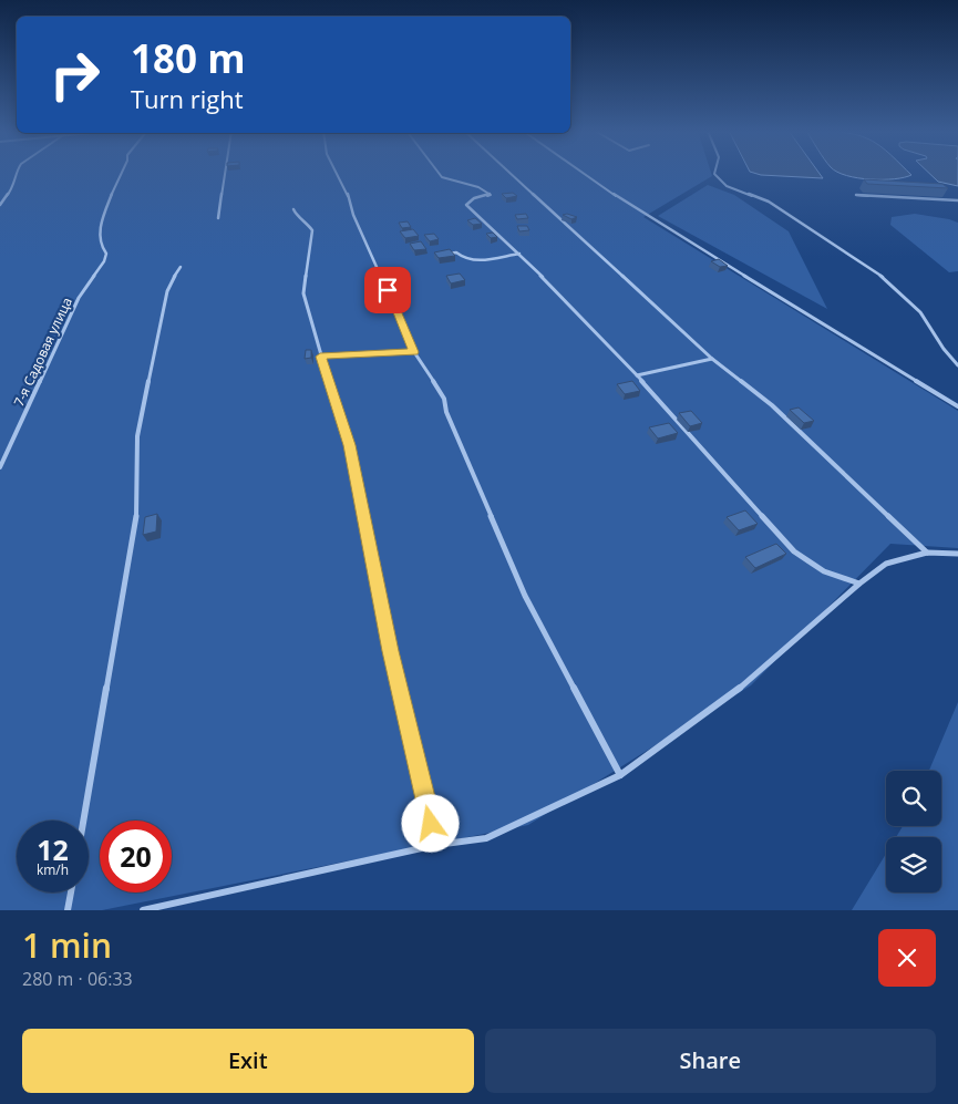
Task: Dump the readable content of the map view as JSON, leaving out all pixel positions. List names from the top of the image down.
{
  "streets": {
    "lane": ["7-я Садовая улица"]
  },
  "page": {
    "turn": ["180 m", "Turn right"],
    "speed": "12 km/h",
    "limit": "20",
    "heading": ["1 min", "280 m · 06:33"],
    "buttons": ["Exit", "Share"]
  }
}
